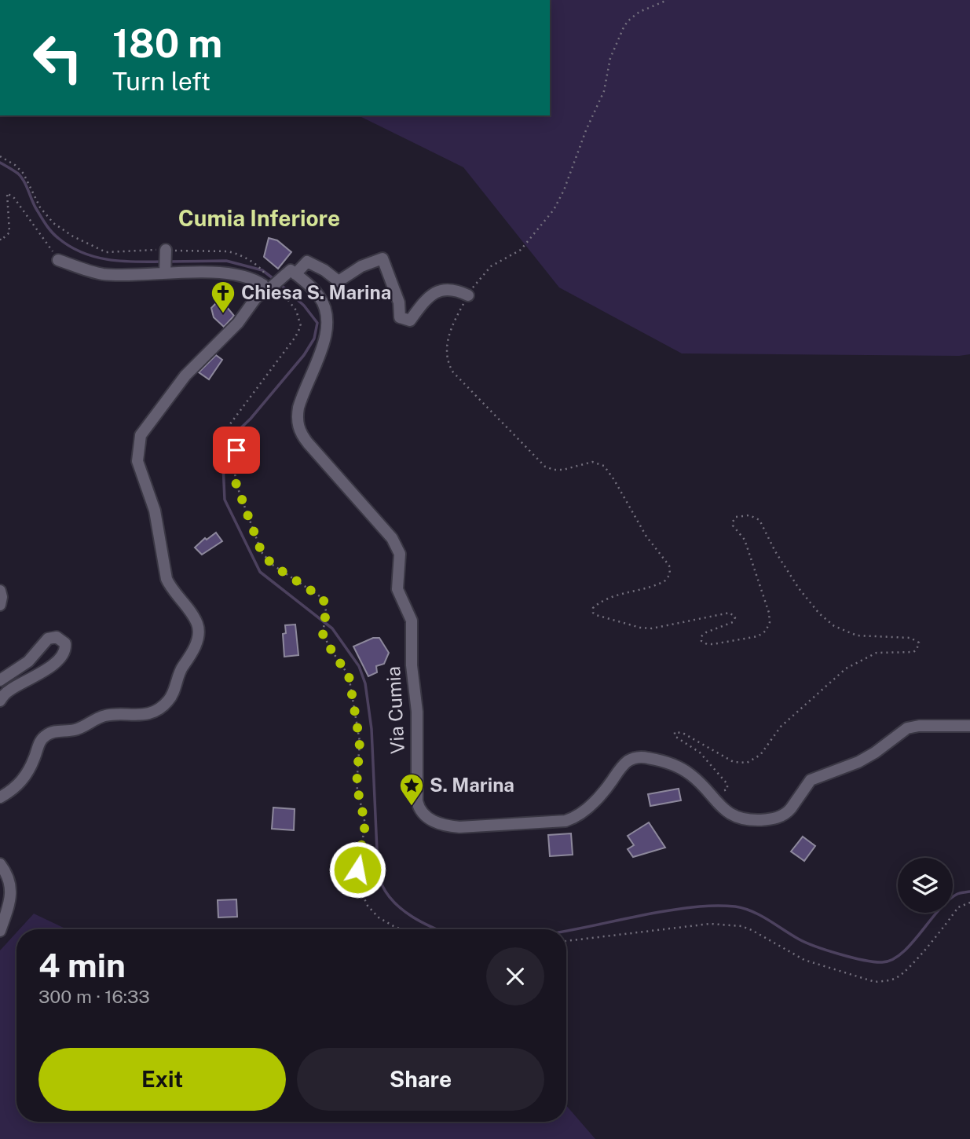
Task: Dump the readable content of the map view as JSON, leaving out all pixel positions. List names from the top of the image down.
{
  "streets": {
    "street": ["Via Cumia"]
  },
  "districts": ["Cumia Inferiore"],
  "places": {
    "church": ["Chiesa S. Marina"],
    "place": ["S. Marina"]
  },
  "page": {
    "turn": ["180 m", "Turn left"],
    "heading": ["4 min", "300 m · 16:33"],
    "buttons": ["Exit", "Share"]
  }
}
